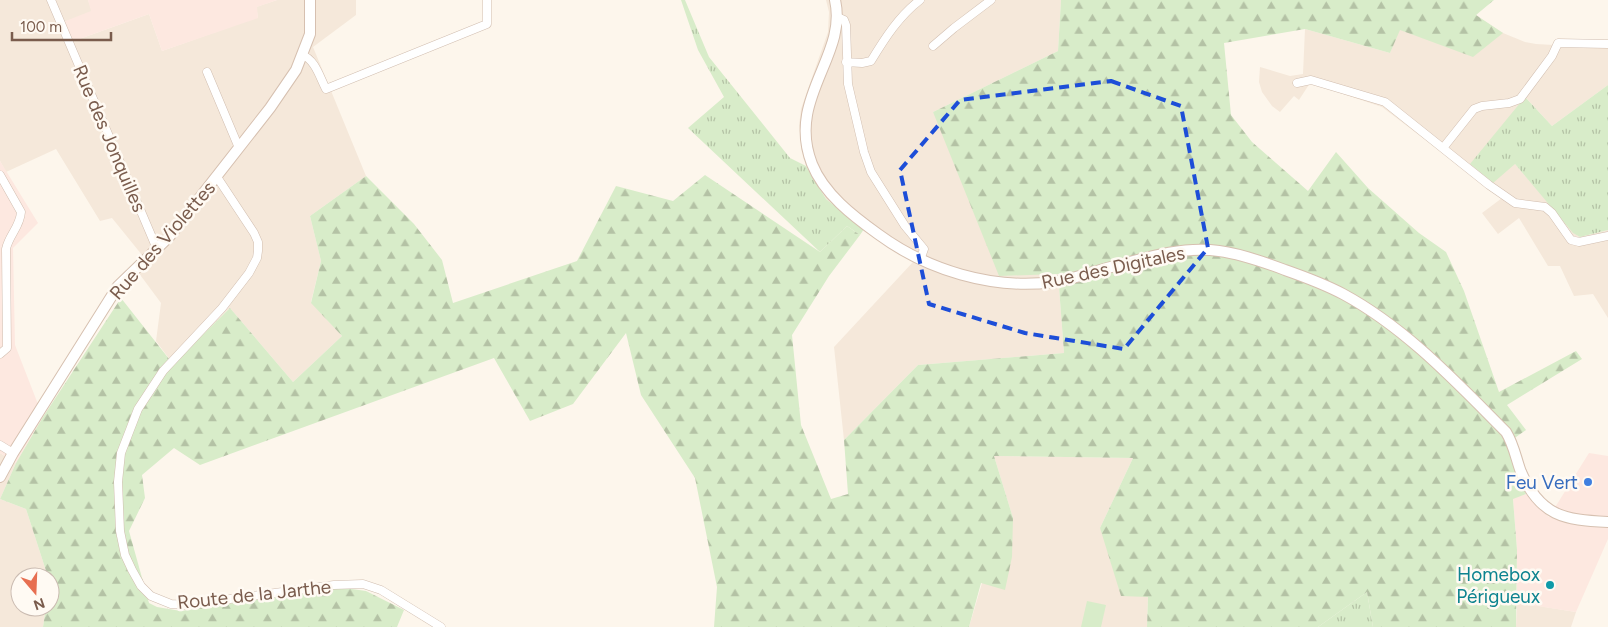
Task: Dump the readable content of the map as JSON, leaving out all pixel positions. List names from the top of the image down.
{
  "streets": {
    "street": [
      "Rue des Jonquilles",
      "Rue des Violettes",
      "Rue des Digitales",
      "Route de la Jarthe"
    ]
  },
  "crossings": [
    ["Rue des Jonquilles", "Rue des Violettes"],
    ["Rue des Violettes", "Route de la Jarthe"]
  ],
  "places": ["Feu Vert", "Homebox Périgueux"],
  "scale_bar": "100 m",
  "north": "bottom"
}
